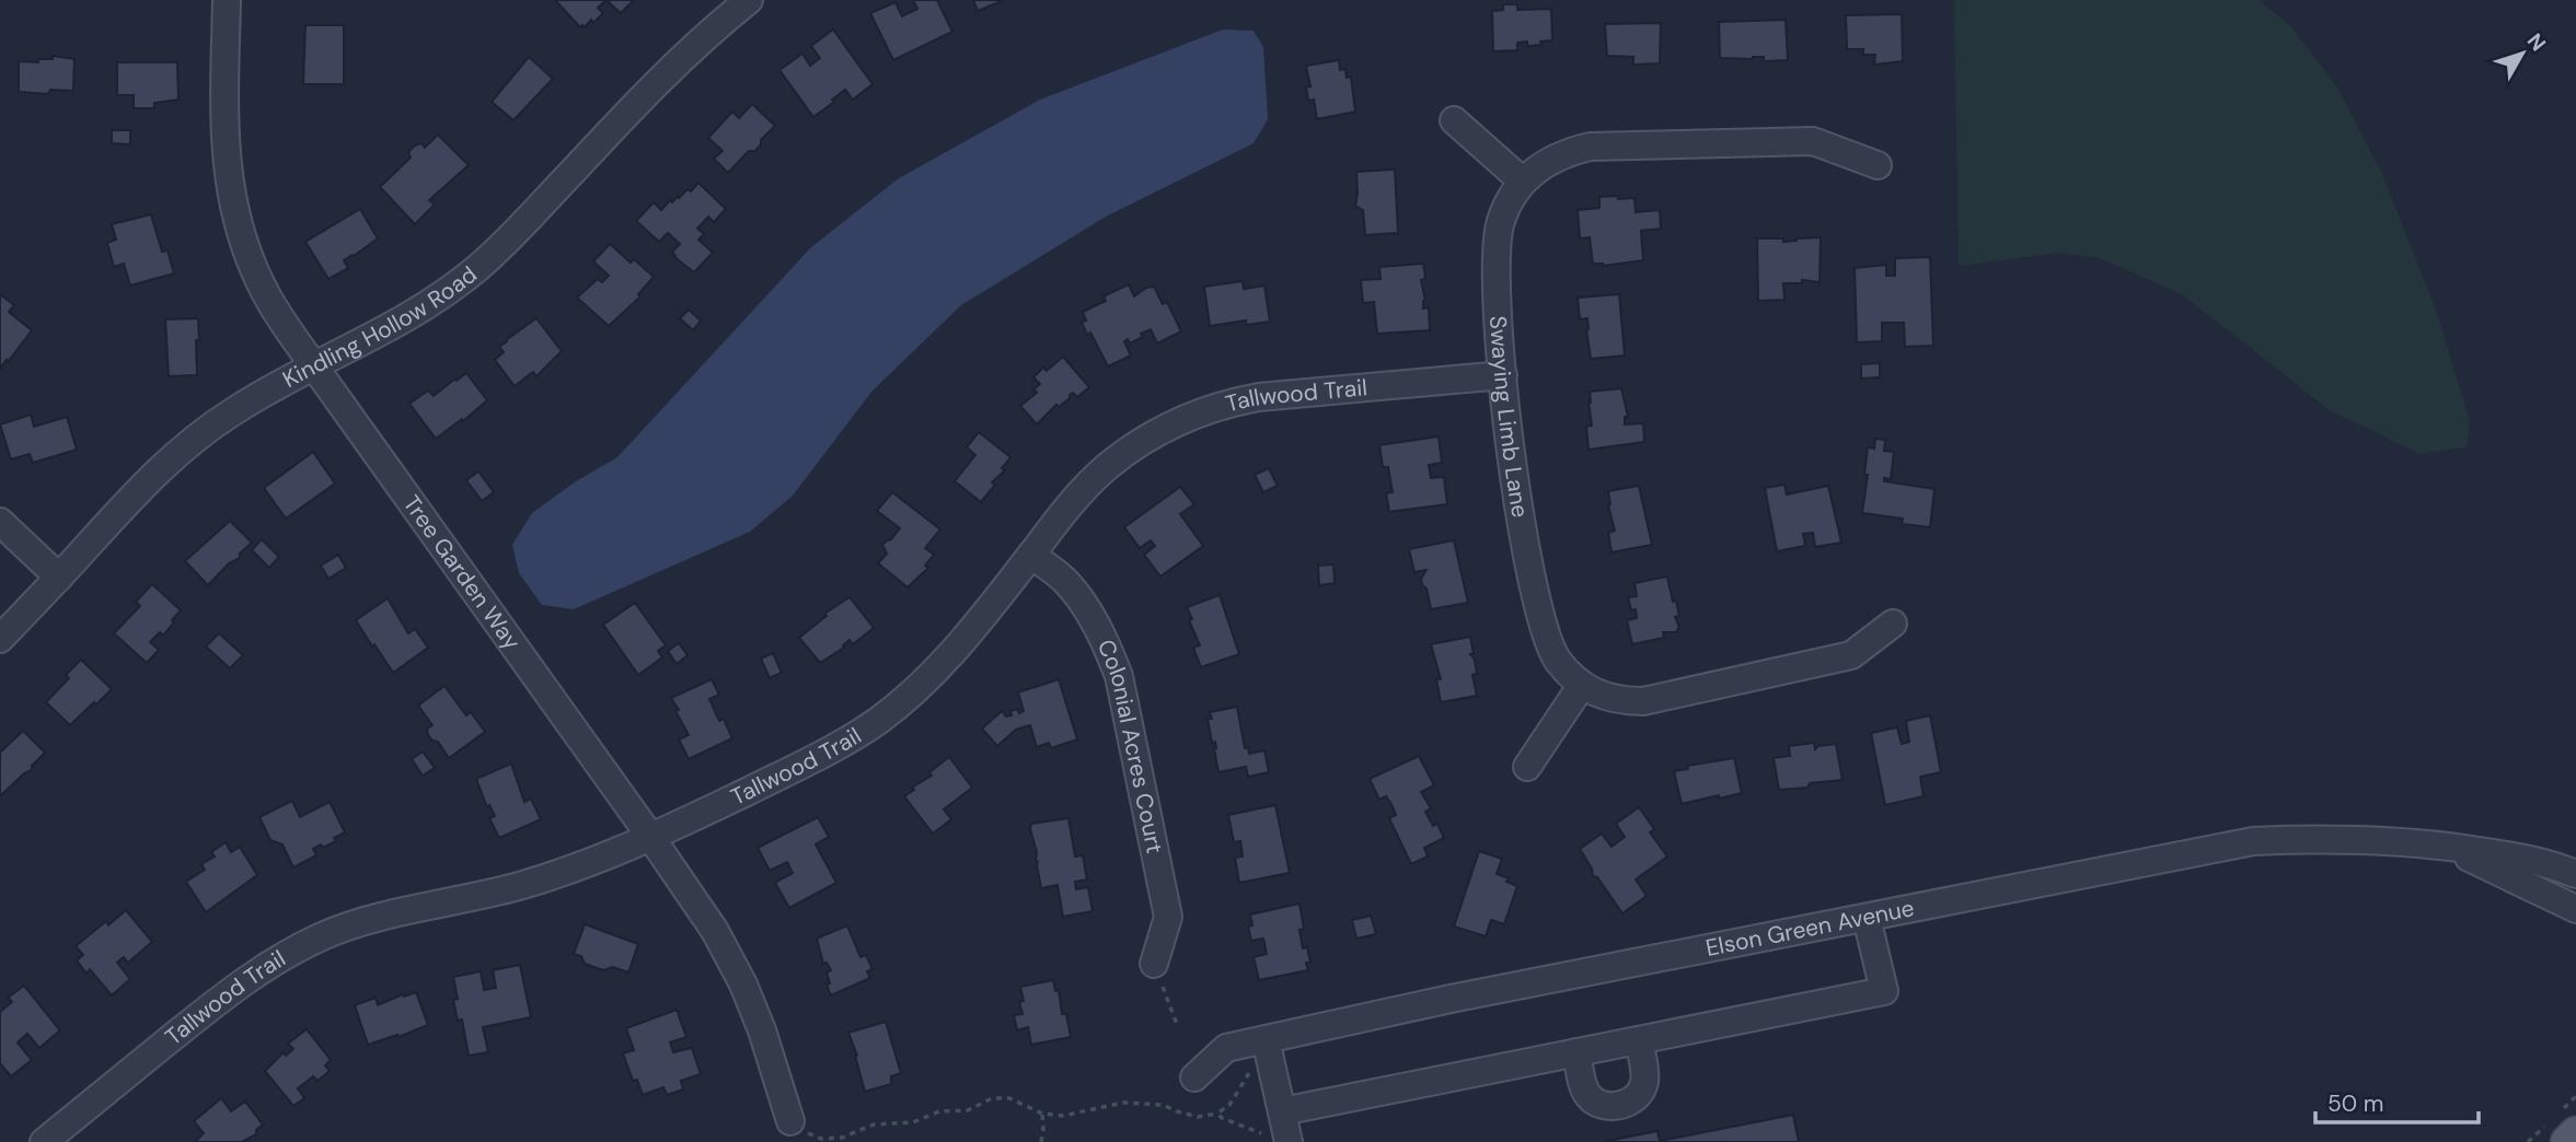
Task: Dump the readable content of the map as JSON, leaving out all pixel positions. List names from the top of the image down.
{
  "streets": {
    "street": [
      "Kindling Hollow Road",
      "Tallwood Trail",
      "Swaying Limb Lane",
      "Tree Garden Way",
      "Colonial Acres Court",
      "Elson Green Avenue"
    ]
  },
  "crossings": [
    ["Kindling Hollow Road", "Tree Garden Way"],
    ["Tallwood Trail", "Swaying Limb Lane"],
    ["Tallwood Trail", "Tree Garden Way"],
    ["Tallwood Trail", "Colonial Acres Court"]
  ],
  "scale_bar": "50 m",
  "north": "top right"
}
